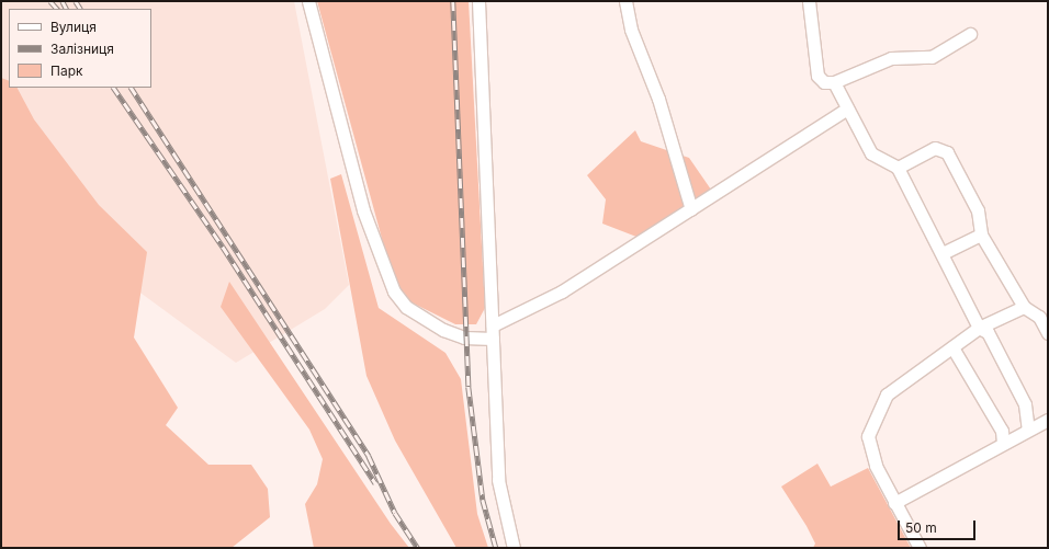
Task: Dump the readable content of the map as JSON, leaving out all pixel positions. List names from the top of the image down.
{
  "legend": ["Вулиця", "Залізниця", "Парк"],
  "scale_bar": "50 m"
}
